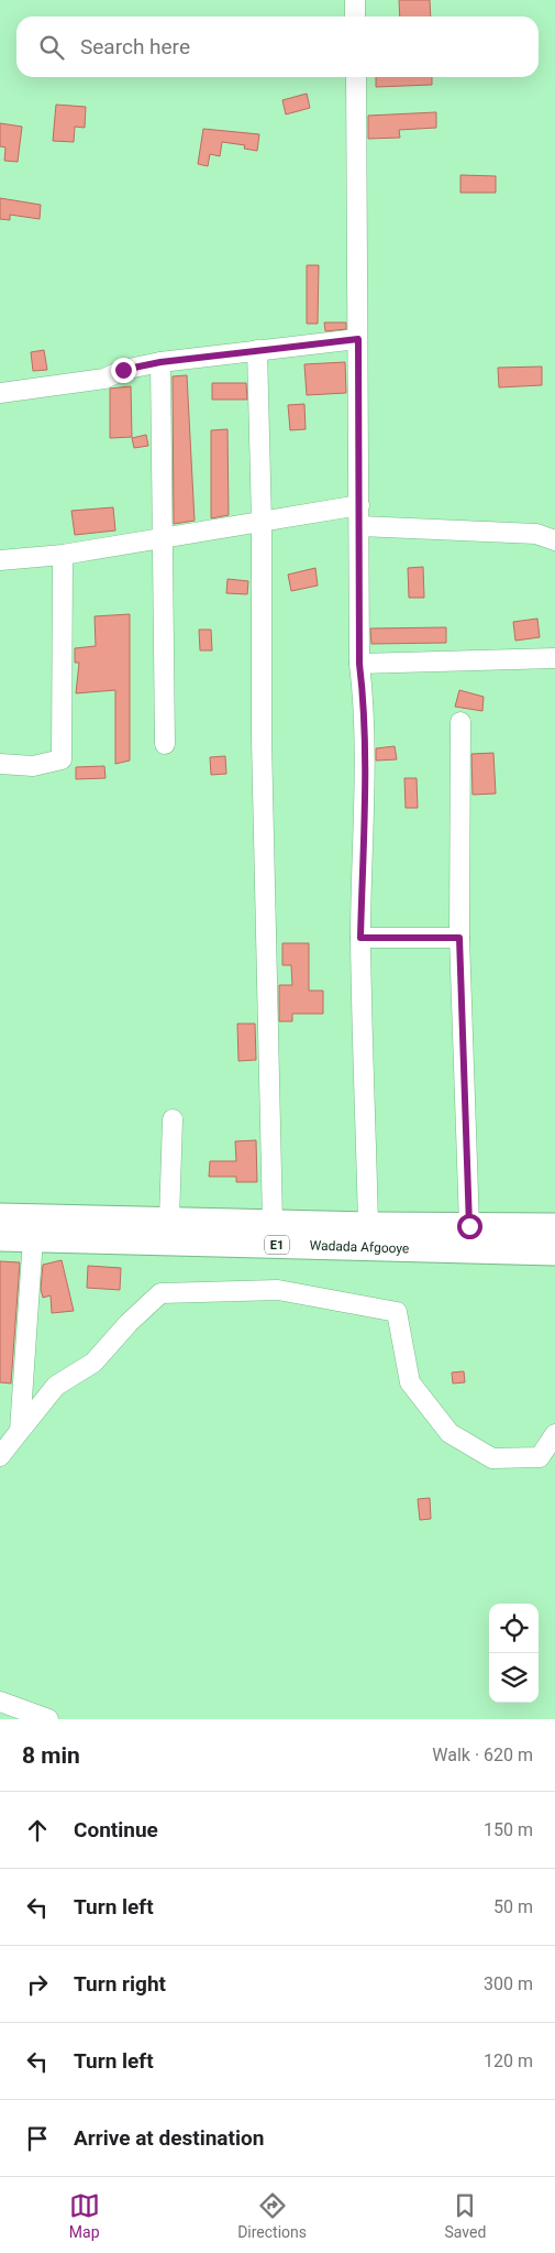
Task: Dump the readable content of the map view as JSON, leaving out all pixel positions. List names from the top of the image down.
{
  "streets": {
    "highway": ["E1", "Wadada Afgooye"]
  },
  "page": {
    "search": "Search here",
    "heading": ["8 min", "Walk · 620 m"],
    "list": [
      ["Continue", "150 m"],
      ["Turn left", "50 m"],
      ["Turn right", "300 m"],
      ["Turn left", "120 m"],
      "Arrive at destination"
    ],
    "nav": ["Map", "Directions", "Saved"]
  }
}
